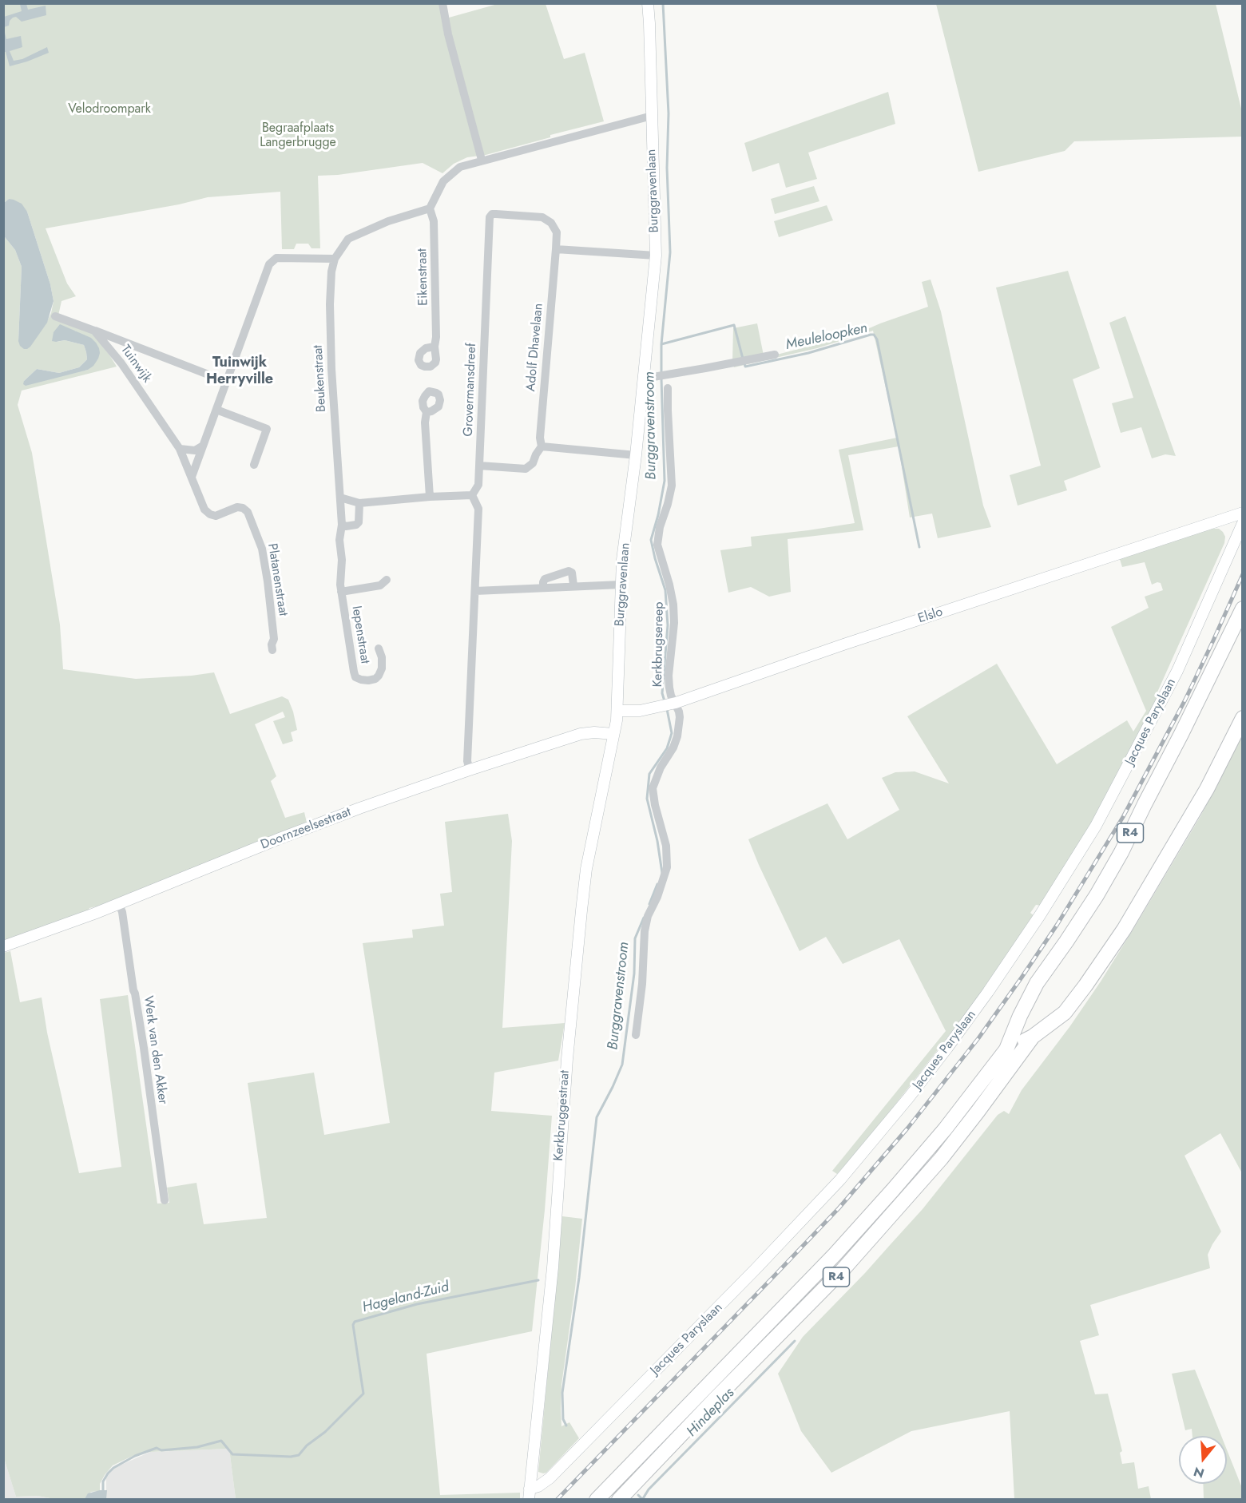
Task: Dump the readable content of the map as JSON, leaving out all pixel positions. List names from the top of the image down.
{
  "streets": {
    "highway": ["R4"],
    "main road": [
      "Burggravenlaan",
      "Elslo",
      "Jacques Paryslaan",
      "Doornzeelsestraat",
      "Kerkbruggestraat"
    ],
    "street": [
      "Eikenstraat",
      "Adolf Dhavelaan",
      "Tuinwijk",
      "Beukenstraat",
      "Grovermansdreef",
      "Platanenstraat",
      "Iepenstraat",
      "Kerkbrugsereep",
      "Werk van den Akker"
    ]
  },
  "crossings": [
    ["Burggravenlaan", "Elslo"],
    ["Burggravenlaan", "Doornzeelsestraat"],
    ["Burggravenlaan", "Kerkbruggestraat"],
    ["Eikenstraat", "Beukenstraat"],
    ["Adolf Dhavelaan", "Grovermansdreef"],
    ["Tuinwijk", "Platanenstraat"],
    ["Beukenstraat", "Iepenstraat"],
    ["Elslo", "Kerkbrugsereep"],
    ["Jacques Paryslaan", "Kerkbruggestraat"],
    ["Doornzeelsestraat", "Werk van den Akker"],
    ["Doornzeelsestraat", "Kerkbruggestraat"]
  ],
  "districts": ["Tuinwijk Herryville"],
  "water": [
    "Meuleloopken",
    "Burggravenstroom",
    "Hageland-Zuid",
    "Hindeplas"
  ],
  "parks": ["Velodroompark", "Begraafplaats Langerbrugge"],
  "north": "bottom"
}
